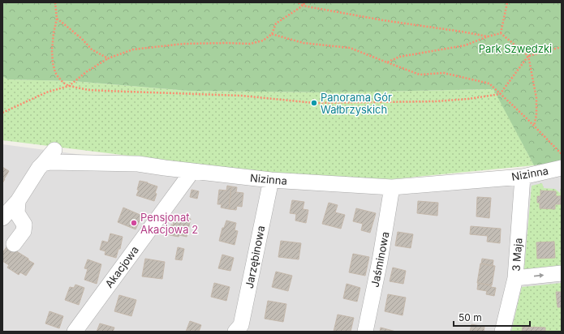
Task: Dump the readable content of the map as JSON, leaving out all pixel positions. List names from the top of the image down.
{
  "streets": {
    "street": [
      "Nizinna",
      "3 Maja",
      "Jarzębinowa",
      "Jaśminowa",
      "Akacjowa"
    ]
  },
  "crossings": [
    ["Nizinna", "3 Maja"],
    ["Nizinna", "Jarzębinowa"],
    ["Nizinna", "Jaśminowa"],
    ["Nizinna", "Akacjowa"]
  ],
  "parks": ["Park Szwedzki"],
  "places": ["Panorama Gór Wałbrzyskich", "Pensjonat Akacjowa 2"],
  "scale_bar": "50 m"
}
